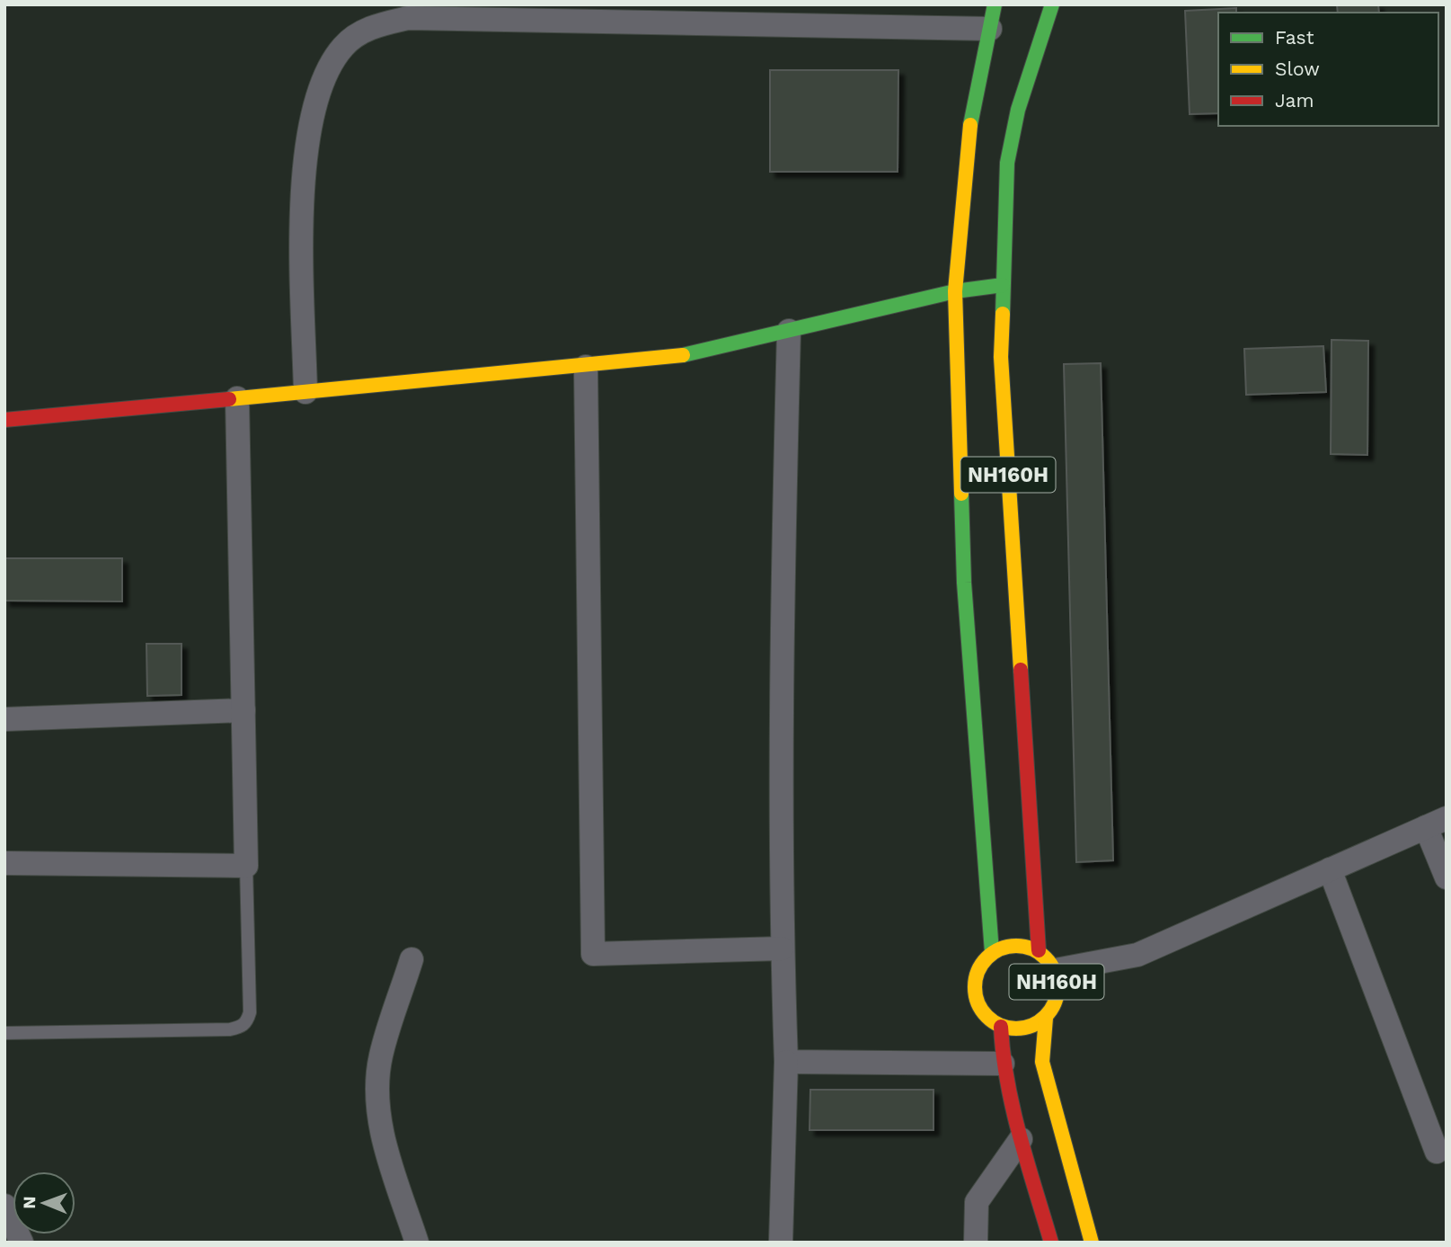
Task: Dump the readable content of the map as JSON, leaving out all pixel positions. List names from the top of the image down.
{
  "streets": {
    "main road": ["NH160H"]
  },
  "legend": ["Fast", "Slow", "Jam"],
  "north": "left"
}
